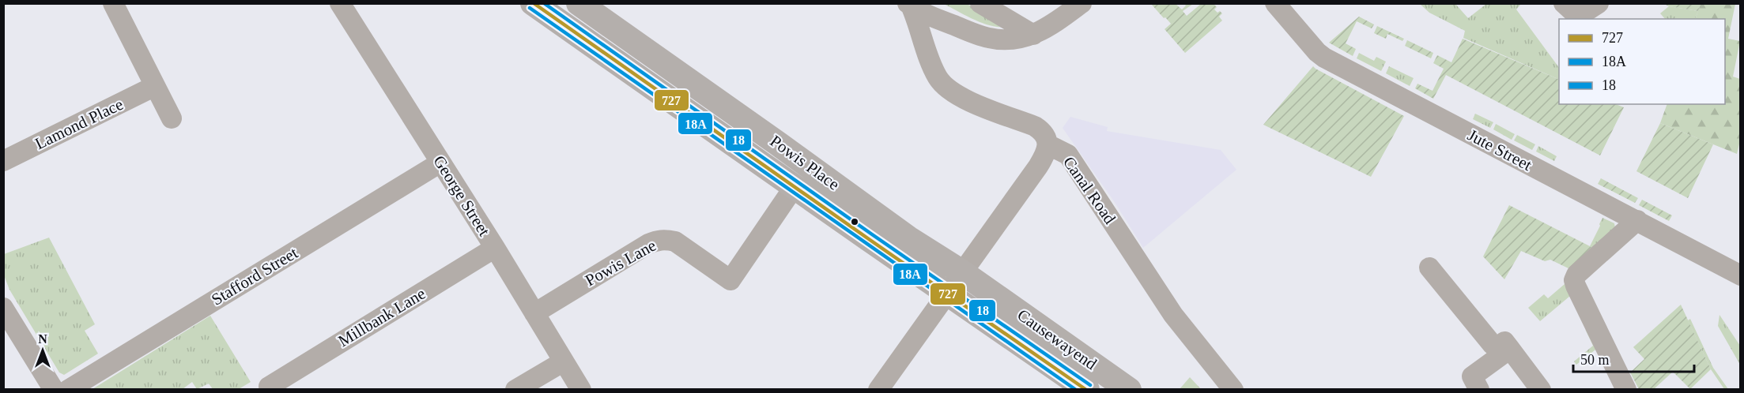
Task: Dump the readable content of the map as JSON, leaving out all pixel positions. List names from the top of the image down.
{
  "streets": {
    "main road": ["Powis Place", "Causewayend"],
    "street": [
      "Lamond Place",
      "Jute Street",
      "Canal Road",
      "George Street",
      "Powis Lane",
      "Stafford Street",
      "Millbank Lane"
    ]
  },
  "crossings": [
    ["Powis Place", "Powis Lane"],
    ["Powis Place", "Causewayend"],
    ["George Street", "Powis Lane"],
    ["George Street", "Stafford Street"],
    ["George Street", "Millbank Lane"]
  ],
  "lines": ["transit line 727", "transit line 18", "transit line 18A"],
  "legend": ["727", "18A", "18"],
  "scale_bar": "50 m",
  "north": "top"
}
